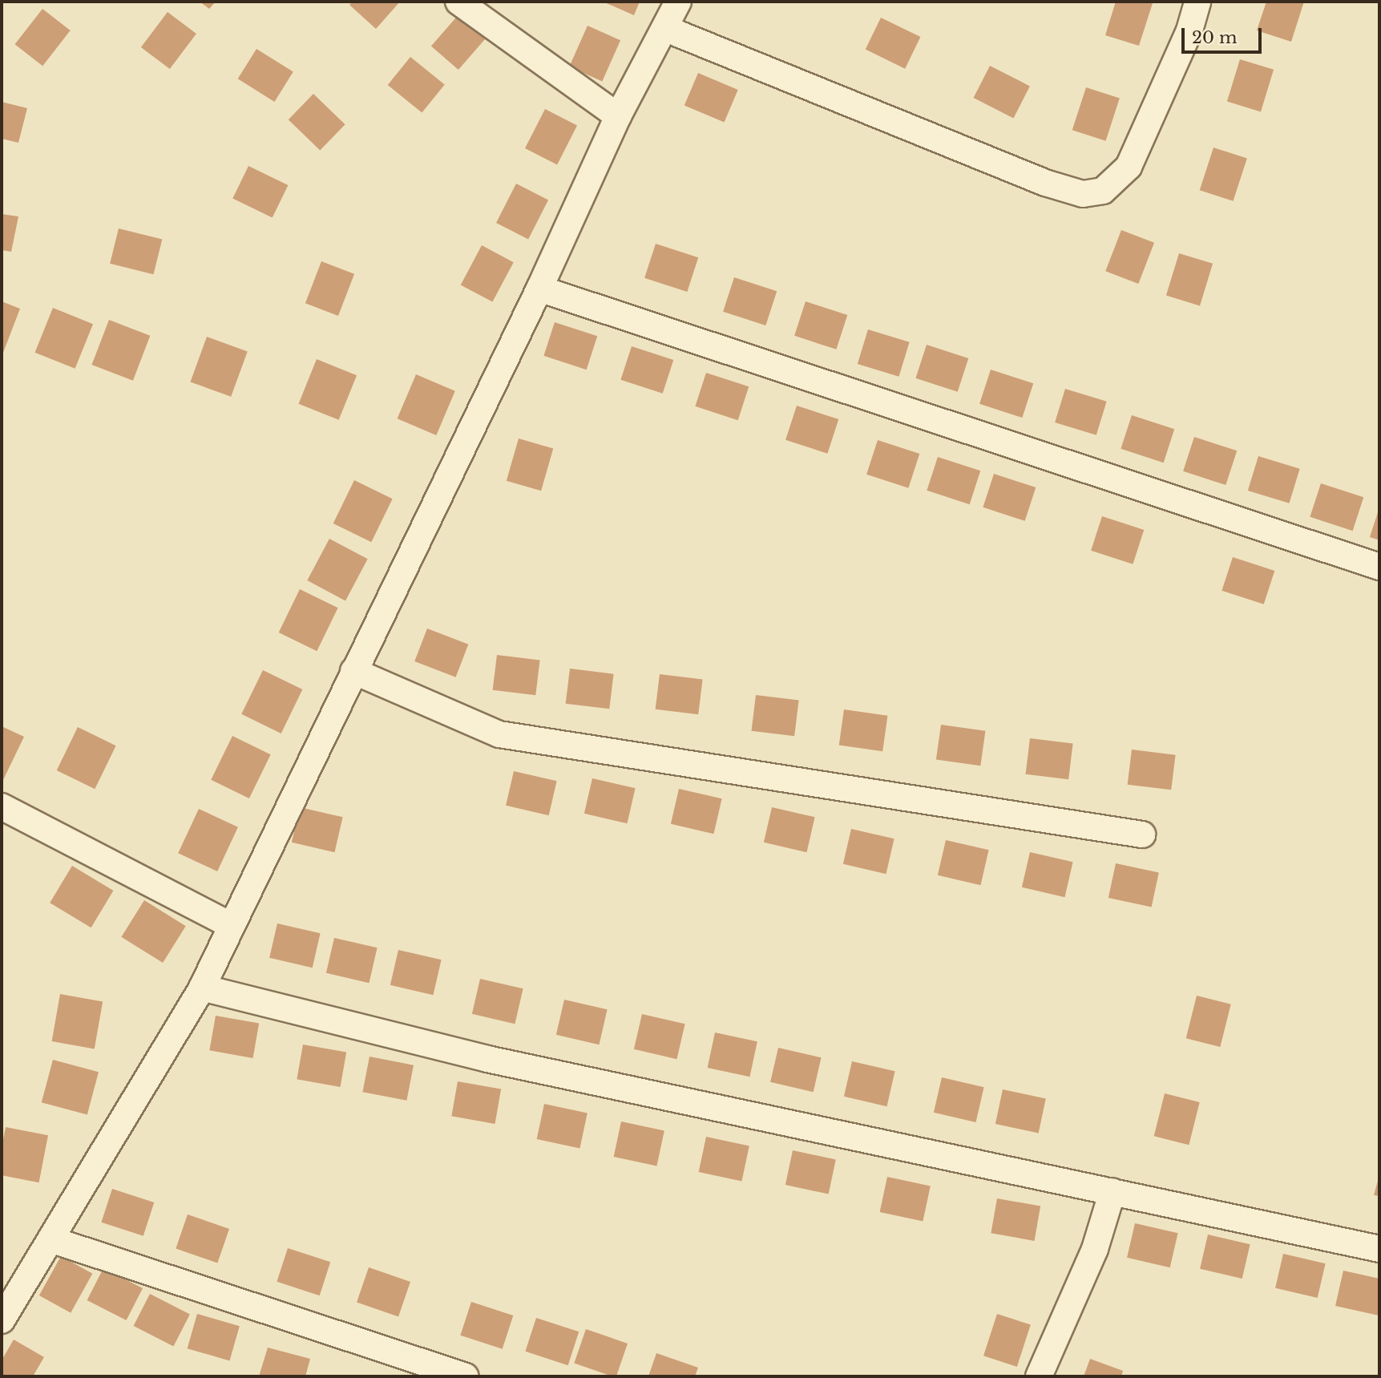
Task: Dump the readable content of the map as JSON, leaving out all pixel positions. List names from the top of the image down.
{
  "scale_bar": "20 m"
}
